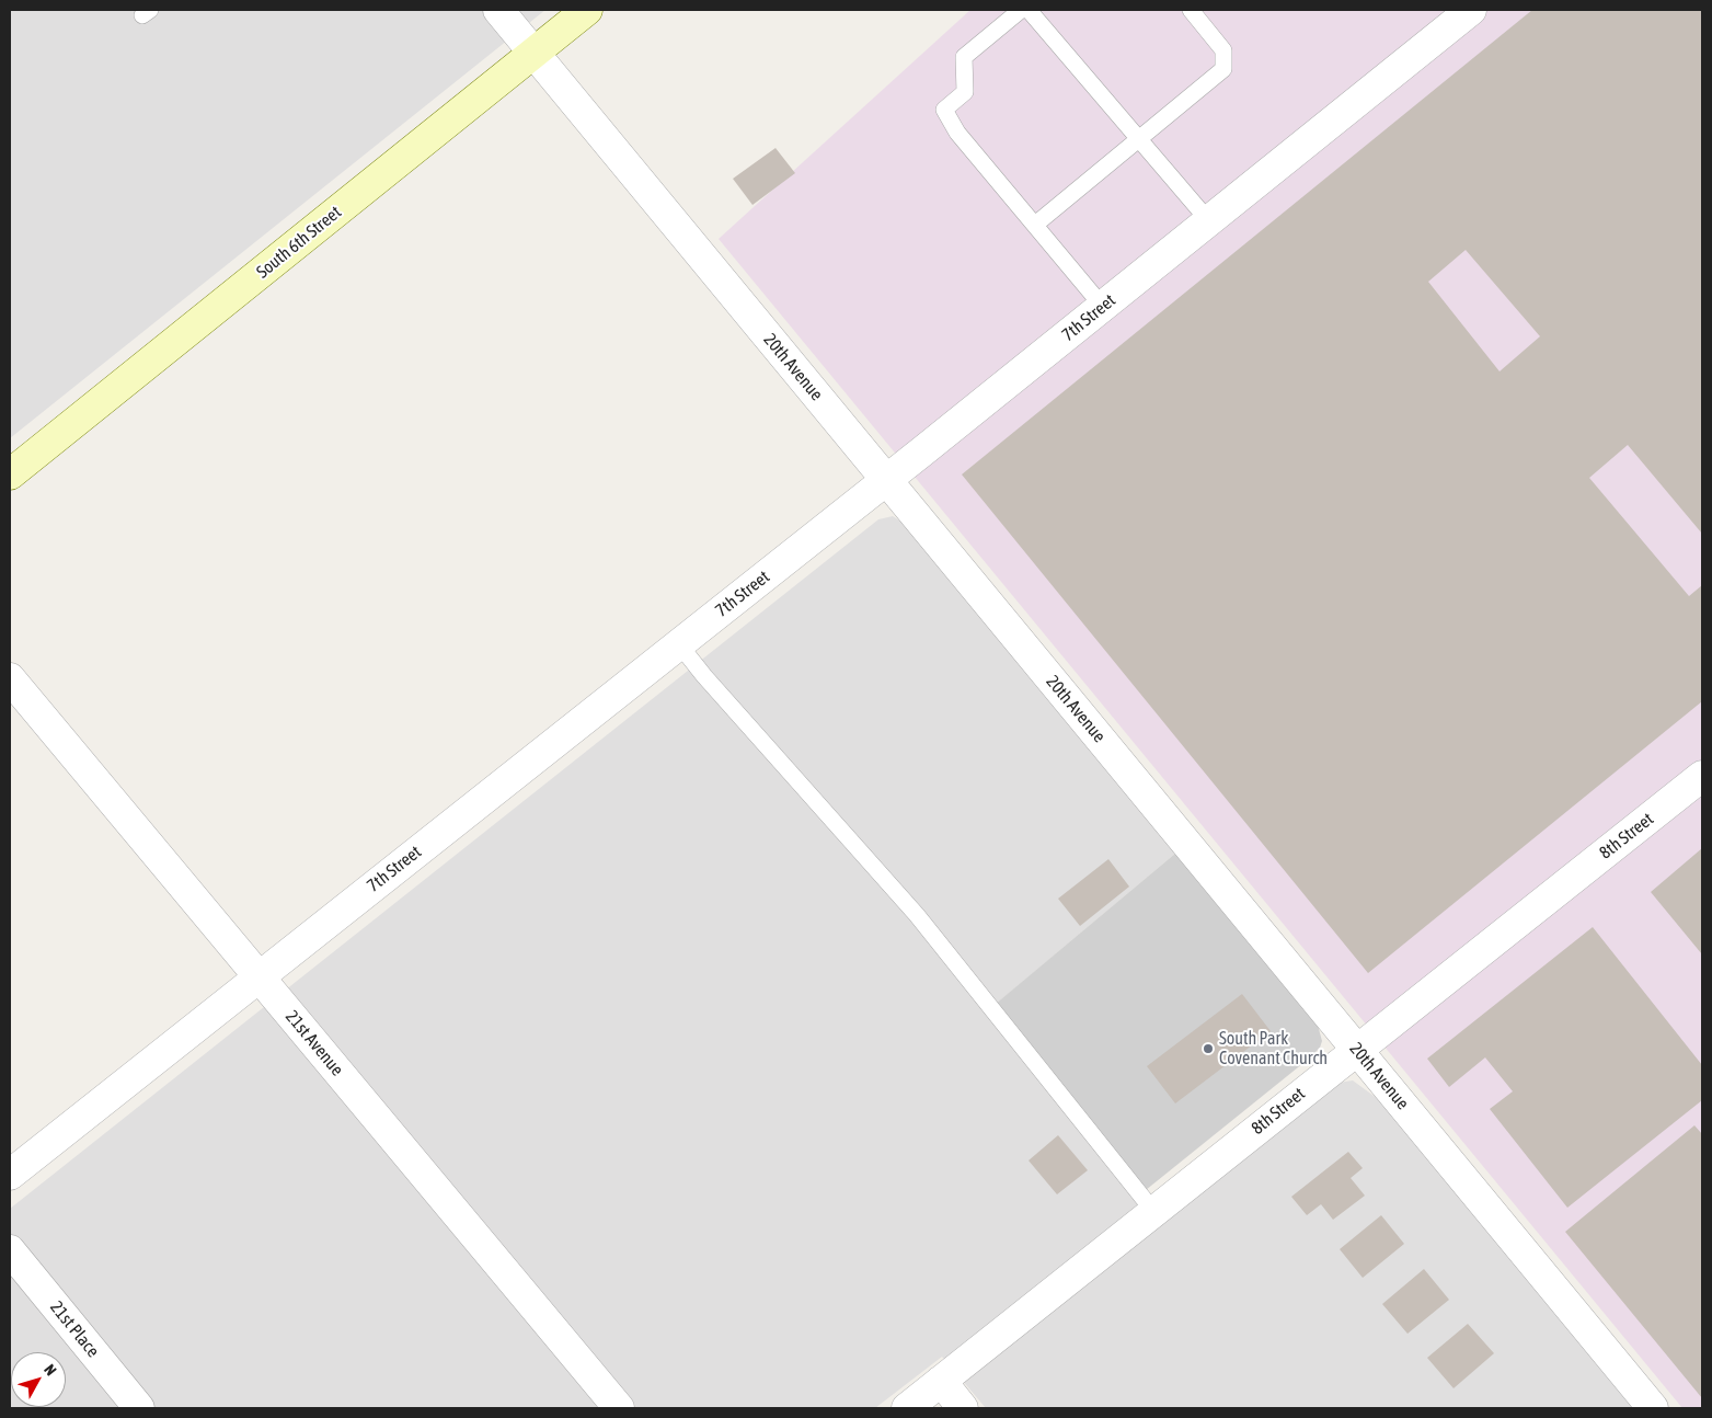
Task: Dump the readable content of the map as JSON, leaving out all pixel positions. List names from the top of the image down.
{
  "streets": {
    "street": [
      "South 6th Street",
      "7th Street",
      "20th Avenue",
      "8th Street",
      "21st Avenue",
      "21st Place"
    ]
  },
  "crossings": [
    ["South 6th Street", "20th Avenue"],
    ["7th Street", "20th Avenue"],
    ["7th Street", "21st Avenue"],
    ["20th Avenue", "8th Street"]
  ],
  "places": ["South Park Covenant Church"],
  "north": "top right"
}
